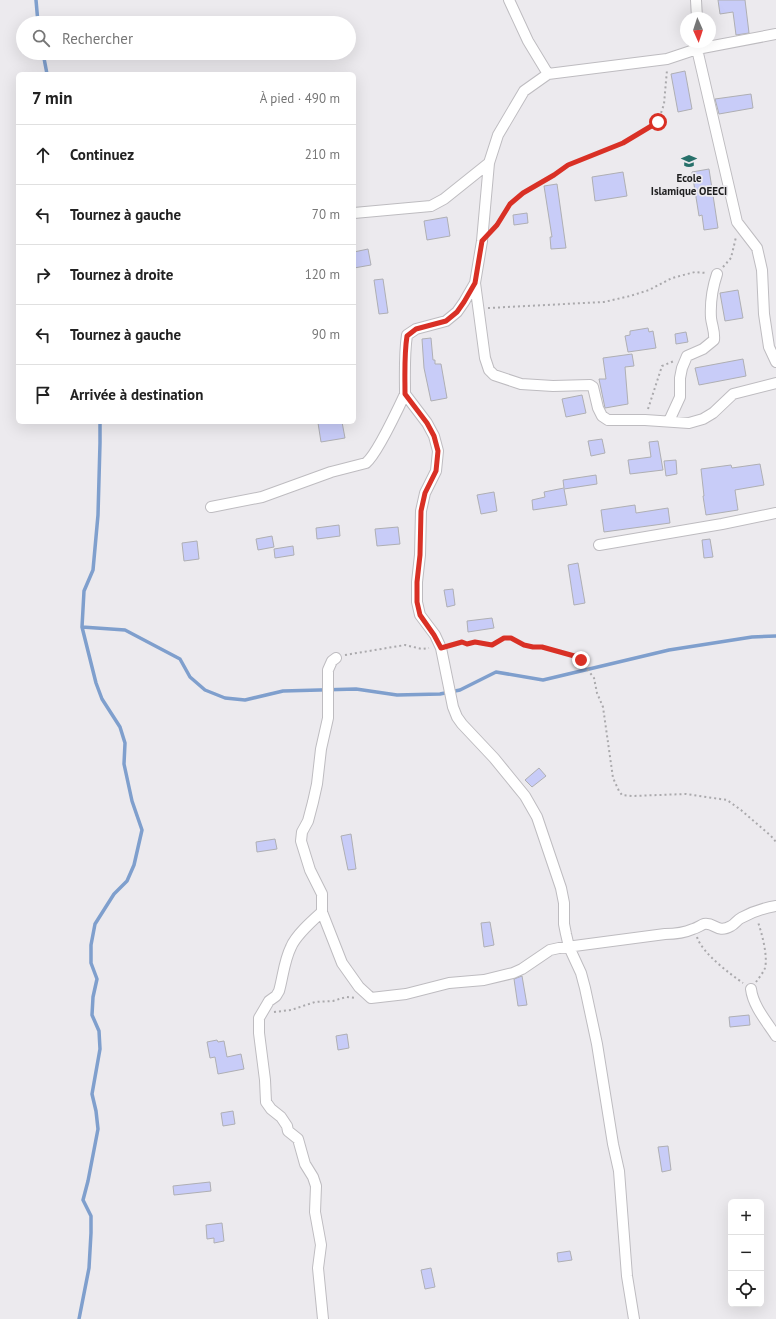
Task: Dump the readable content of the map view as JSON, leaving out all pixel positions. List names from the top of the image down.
{
  "places": {
    "school or university": ["Ecole Islamique OEECI"]
  },
  "north": "bottom",
  "page": {
    "search": "Rechercher",
    "heading": ["7 min", "À pied · 490 m"],
    "list": [
      ["Continuez", "210 m"],
      ["Tournez à gauche", "70 m"],
      ["Tournez à droite", "120 m"],
      ["Tournez à gauche", "90 m"],
      "Arrivée à destination"
    ],
    "map_buttons": ["+", "−"]
  }
}
